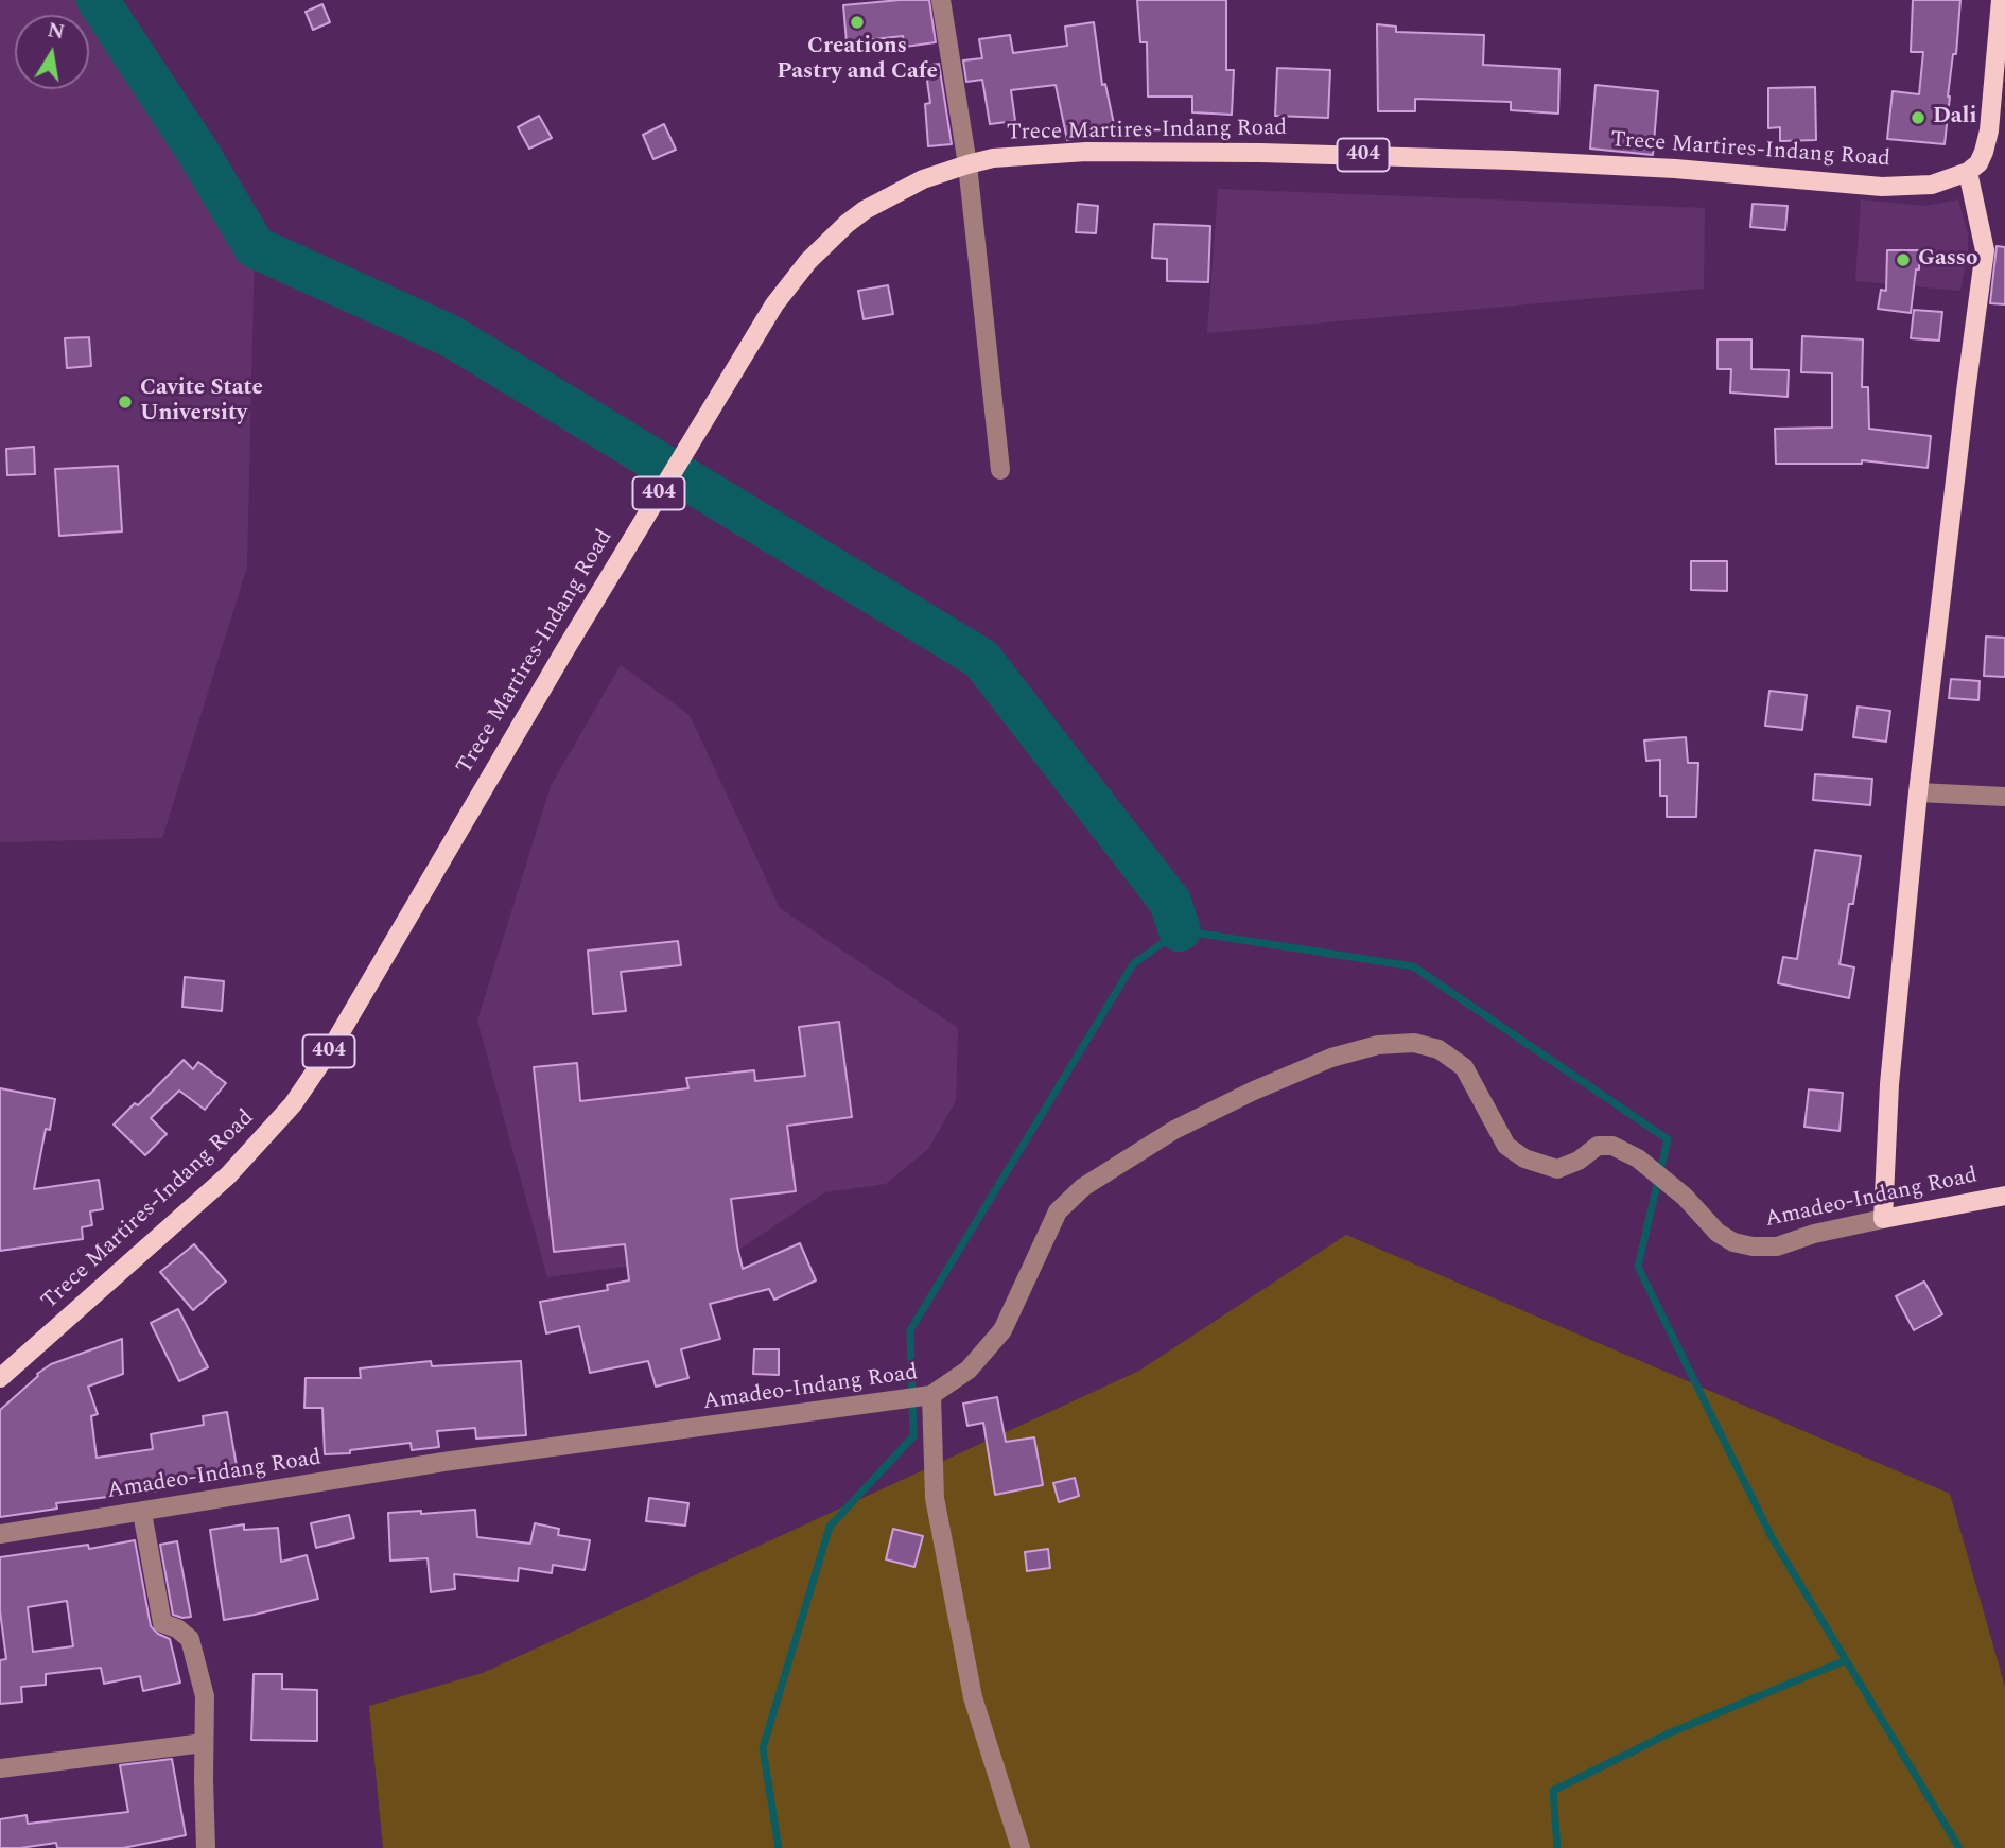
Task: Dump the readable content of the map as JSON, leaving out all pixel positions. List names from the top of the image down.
{
  "streets": {
    "main road": ["Trece Martires-Indang Road", "404", "Amadeo-Indang Road"]
  },
  "places": [
    "Creations Pastry and Cafe",
    "Dali",
    "Gasso",
    "Cavite State University"
  ],
  "north": "top"
}
